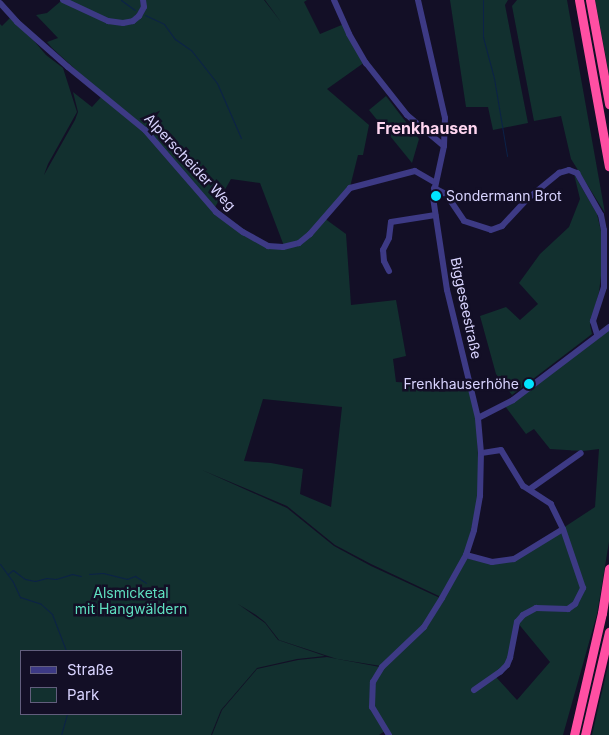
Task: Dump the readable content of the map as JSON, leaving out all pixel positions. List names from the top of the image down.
{
  "streets": {
    "street": ["Alperscheider Weg", "Biggeseestraße"]
  },
  "crossings": [
    ["Alperscheider Weg", "Biggeseestraße"]
  ],
  "districts": ["Frenkhausen"],
  "parks": ["Alsmicketal mit Hangwäldern"],
  "places": ["Sondermann Brot", "Frenkhauserhöhe"],
  "legend": ["Straße", "Park"]
}
